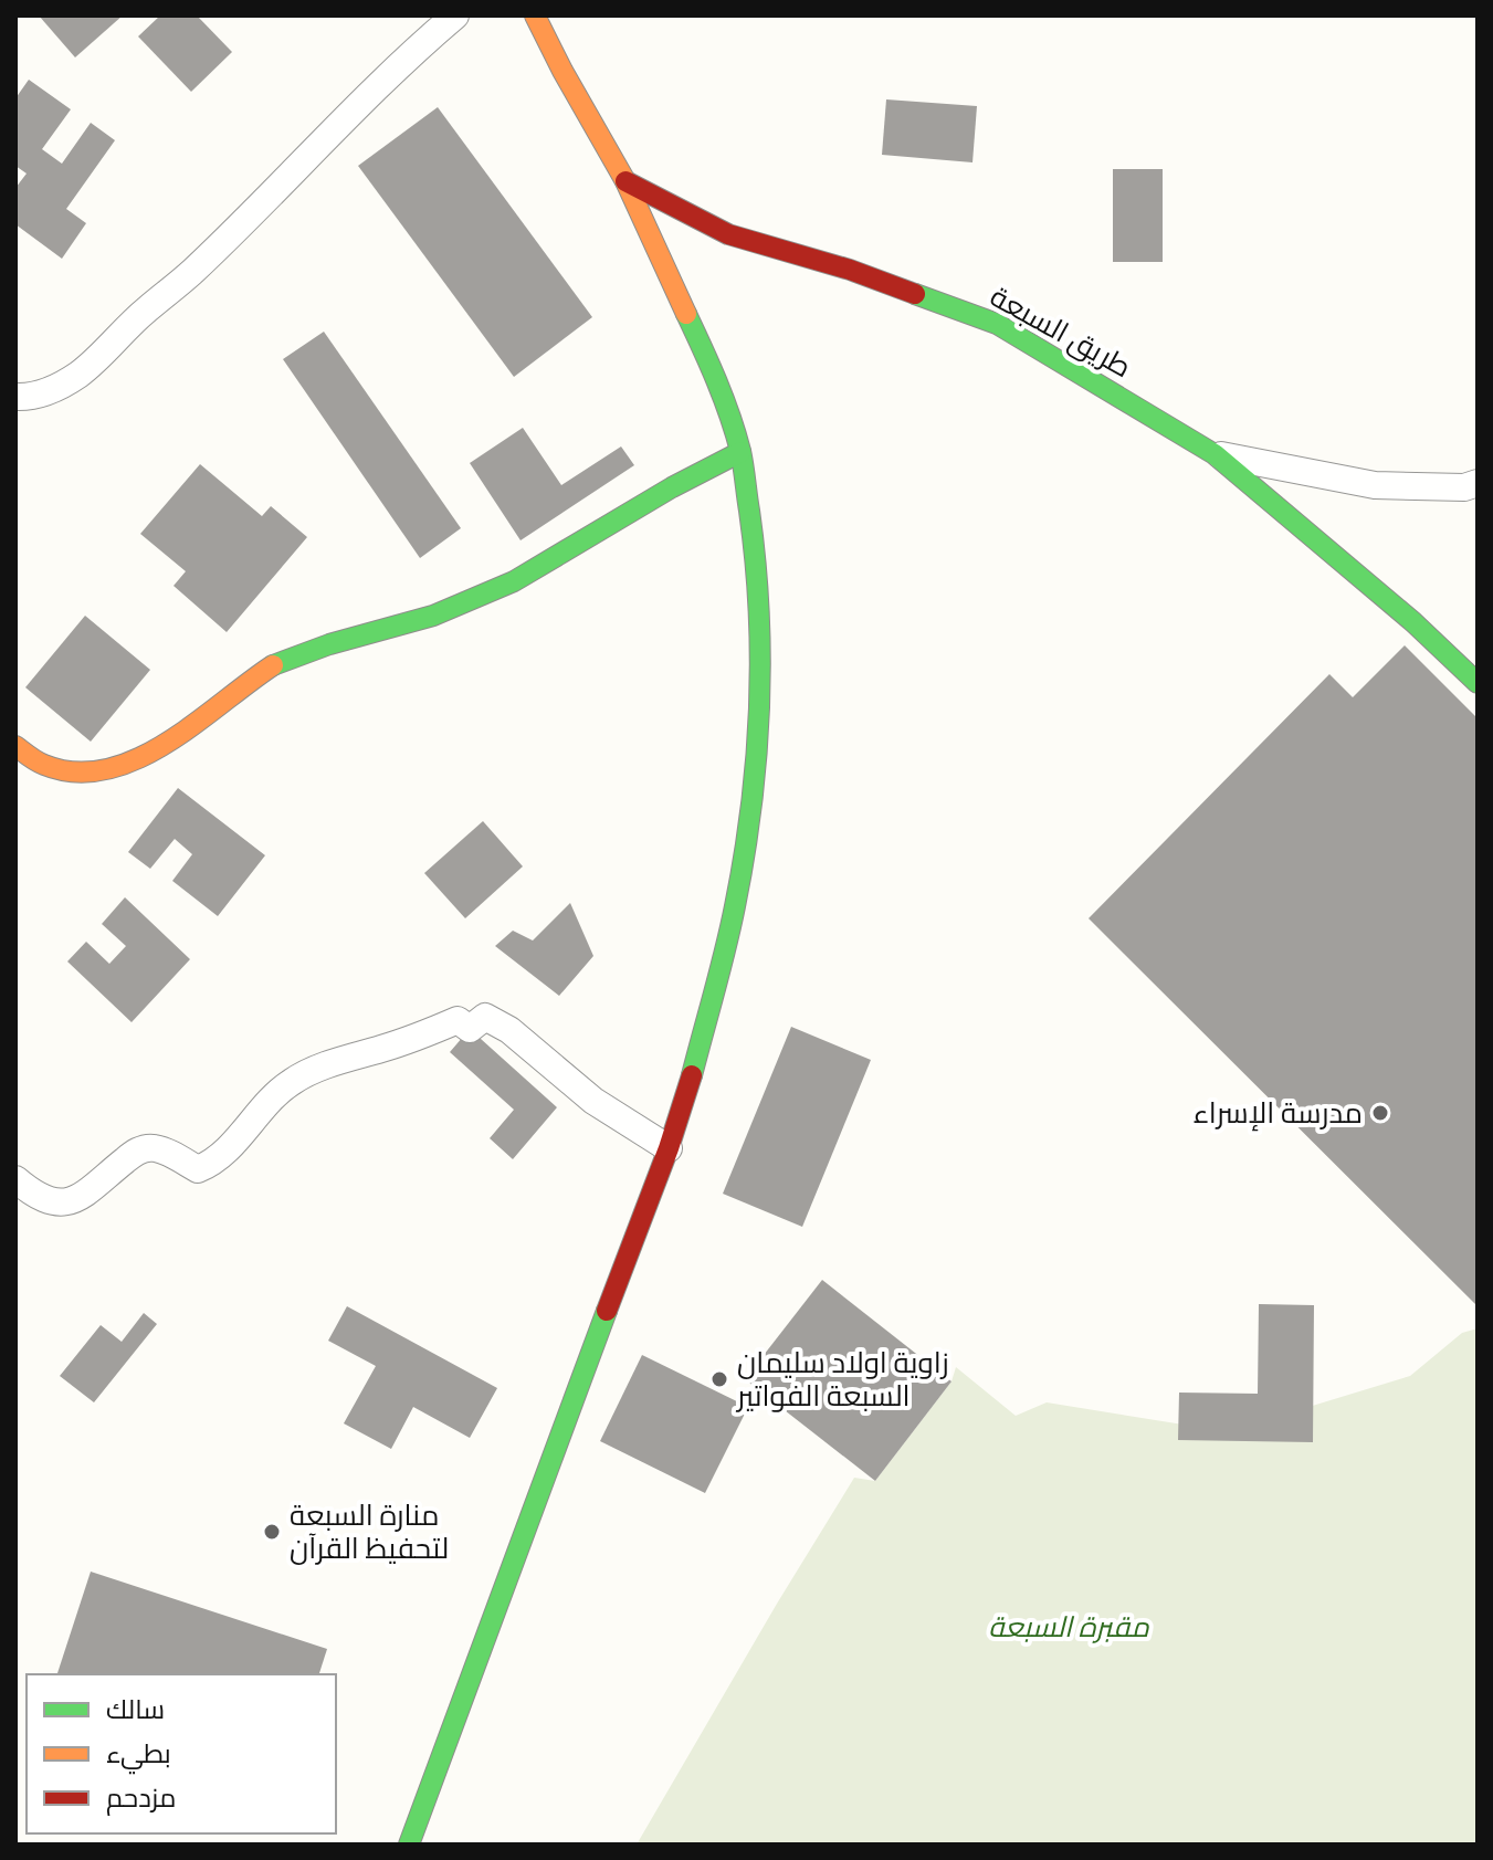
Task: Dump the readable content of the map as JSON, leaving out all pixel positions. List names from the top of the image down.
{
  "streets": {
    "street": ["طريق السبعة"]
  },
  "parks": ["مقبرة السبعة"],
  "places": ["مدرسة الإسراء", "زاوية اولاد سليمان السبعة الفواتير", "منارة السبعة لتحفيظ القرآن"],
  "legend": ["سالك", "بطيء", "مزدحم"]
}
